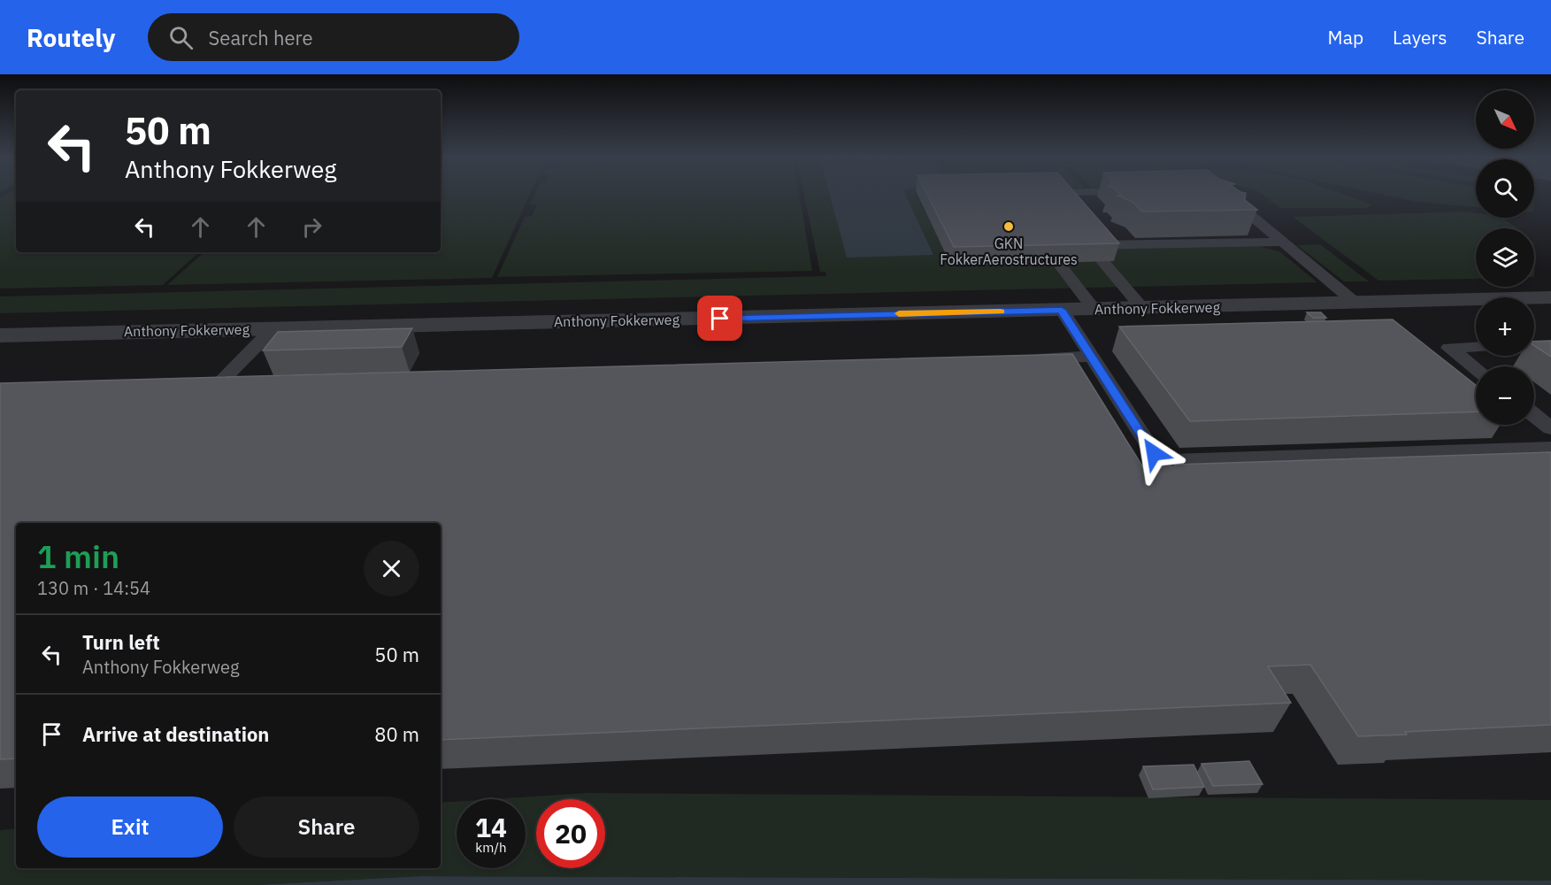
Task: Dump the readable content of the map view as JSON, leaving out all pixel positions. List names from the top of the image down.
{
  "streets": {
    "street": ["Anthony Fokkerweg"]
  },
  "places": ["GKN FokkerAerostructures"],
  "north": "bottom right",
  "page": {
    "header": "Routely",
    "search": "Search here",
    "nav": ["Map", "Layers", "Share"],
    "map_buttons": ["+", "−"],
    "turn": ["50 m", "Anthony Fokkerweg"],
    "heading": ["1 min", "130 m · 14:54"],
    "list": [
      {
        "name": "Turn left",
        "note": "Anthony Fokkerweg",
        "value": "50 m"
      },
      {
        "name": "Arrive at destination",
        "value": "80 m"
      }
    ],
    "buttons": ["Exit", "Share"],
    "speed": "14 km/h",
    "limit": "20"
  }
}
